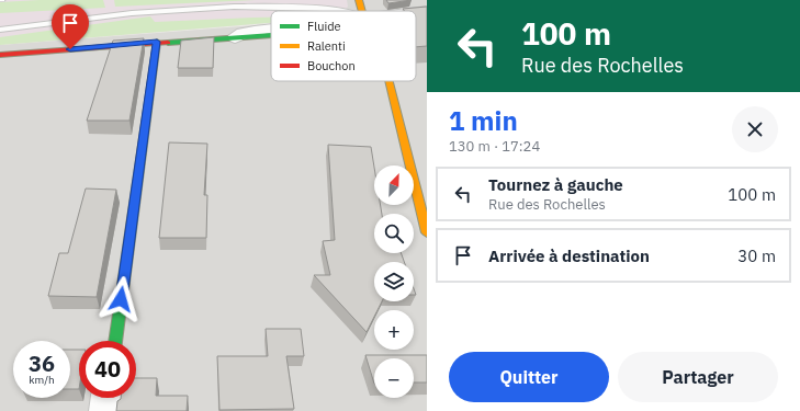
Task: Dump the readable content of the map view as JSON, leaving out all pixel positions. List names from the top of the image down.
{
  "legend": ["Fluide", "Ralenti", "Bouchon"],
  "north": "top right",
  "page": {
    "turn": ["100 m", "Rue des Rochelles"],
    "heading": ["1 min", "130 m · 17:24"],
    "map_buttons": ["+", "−"],
    "list": [
      {
        "name": "Tournez à gauche",
        "note": "Rue des Rochelles",
        "value": "100 m"
      },
      {
        "name": "Arrivée à destination",
        "value": "30 m"
      }
    ],
    "speed": "36 km/h",
    "limit": "40",
    "buttons": ["Quitter", "Partager"]
  }
}
